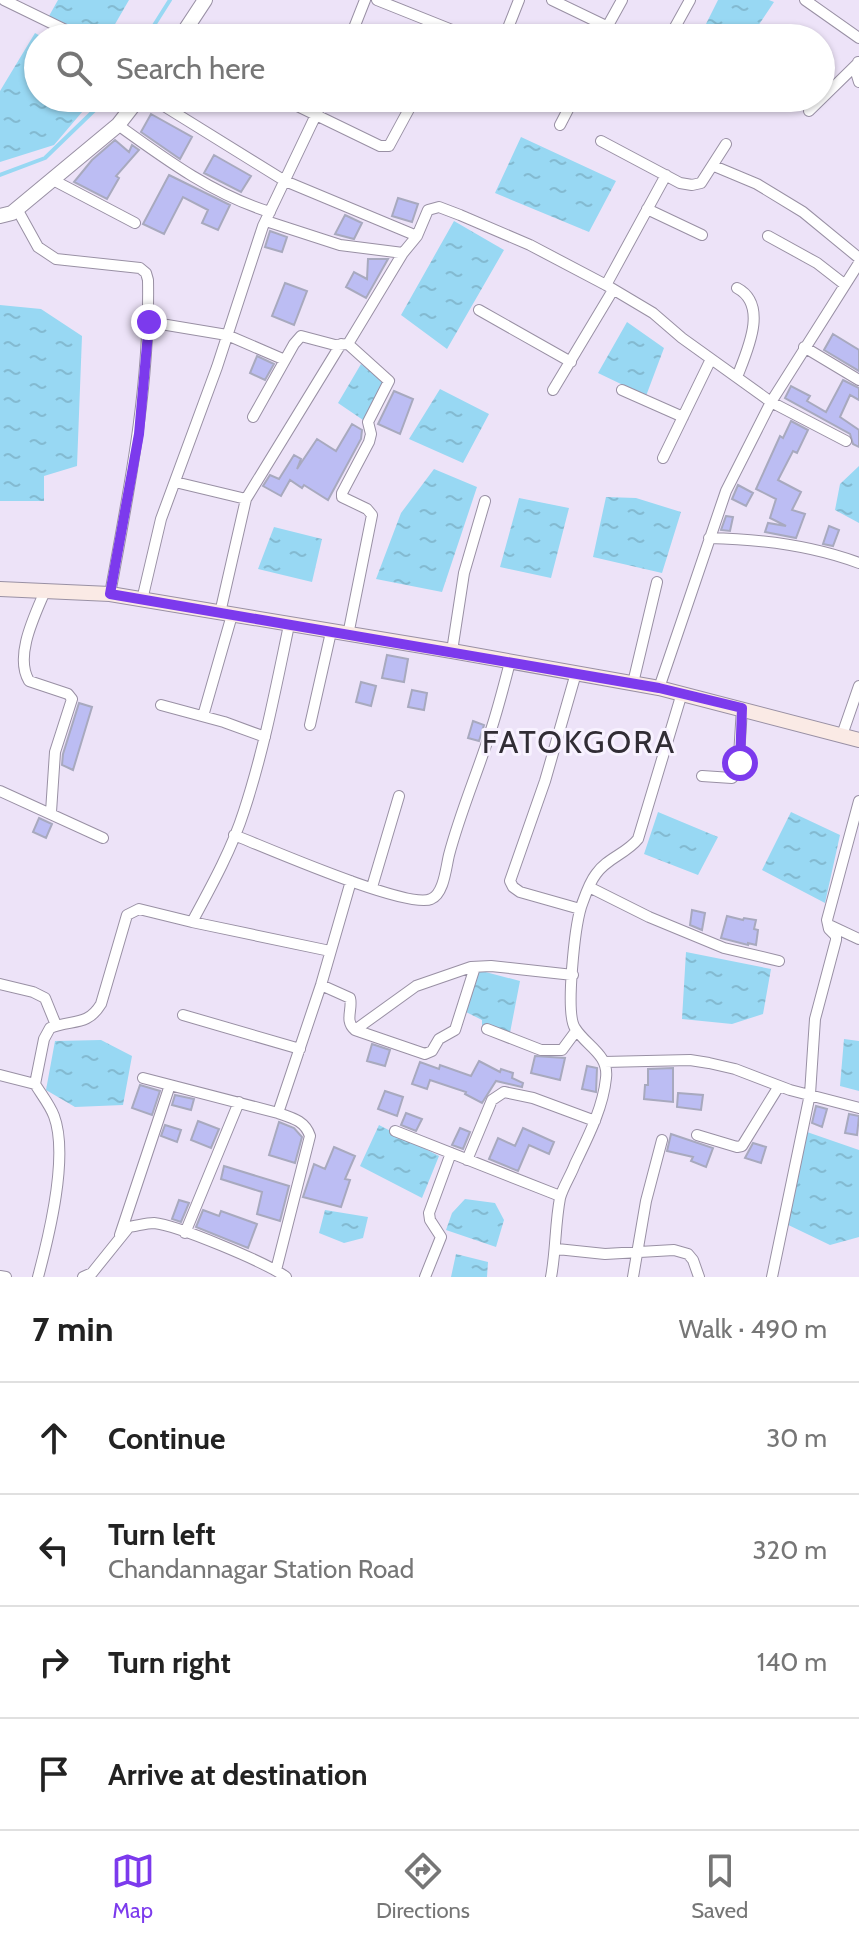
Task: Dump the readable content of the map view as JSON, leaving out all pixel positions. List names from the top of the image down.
{
  "districts": ["FATOKGORA"],
  "page": {
    "search": "Search here",
    "heading": ["7 min", "Walk · 490 m"],
    "list": [
      ["Continue", "30 m"],
      ["Turn left", "Chandannagar Station Road", "320 m"],
      ["Turn right", "140 m"],
      "Arrive at destination"
    ],
    "nav": ["Map", "Directions", "Saved"]
  }
}
